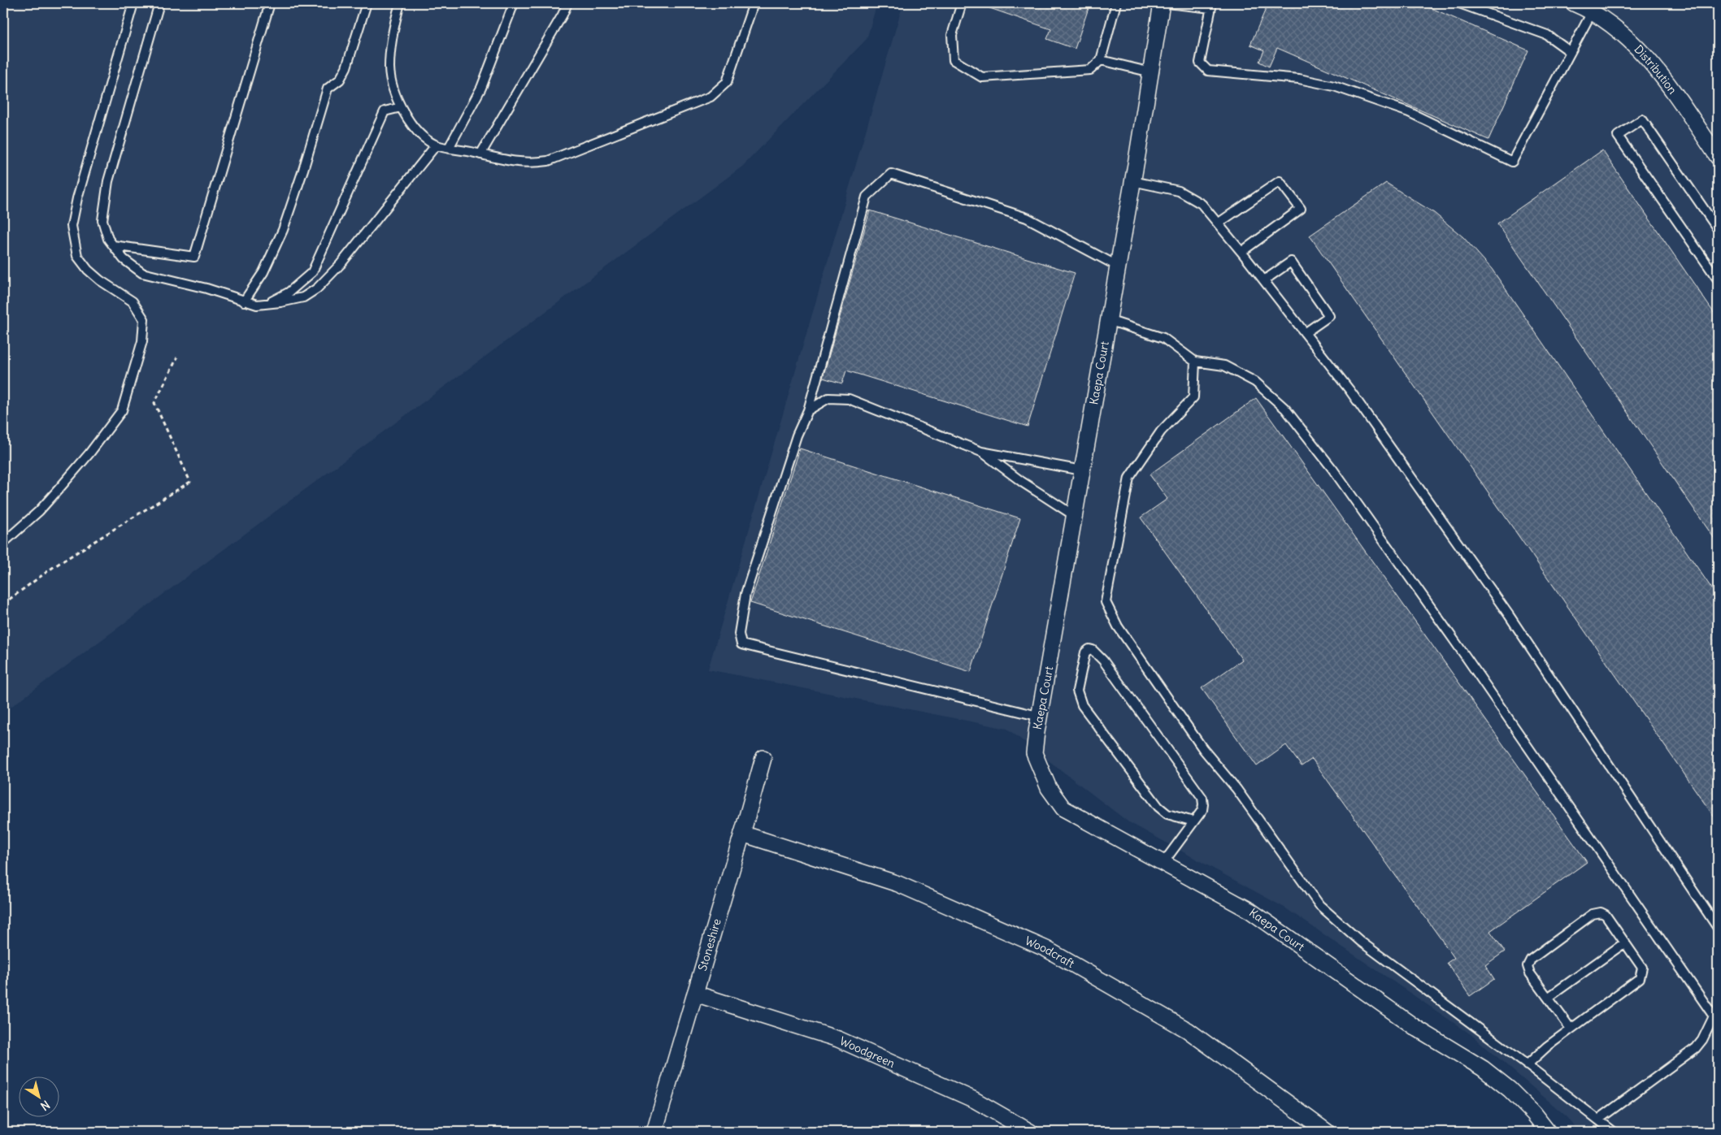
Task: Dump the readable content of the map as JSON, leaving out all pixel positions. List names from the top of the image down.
{
  "streets": {
    "street": [
      "Distribution",
      "Kaepa Court",
      "Stoneshire",
      "Woodcraft",
      "Woodgreen"
    ]
  },
  "crossings": [
    ["Stoneshire", "Woodcraft"],
    ["Stoneshire", "Woodgreen"]
  ],
  "north": "bottom right"
}
